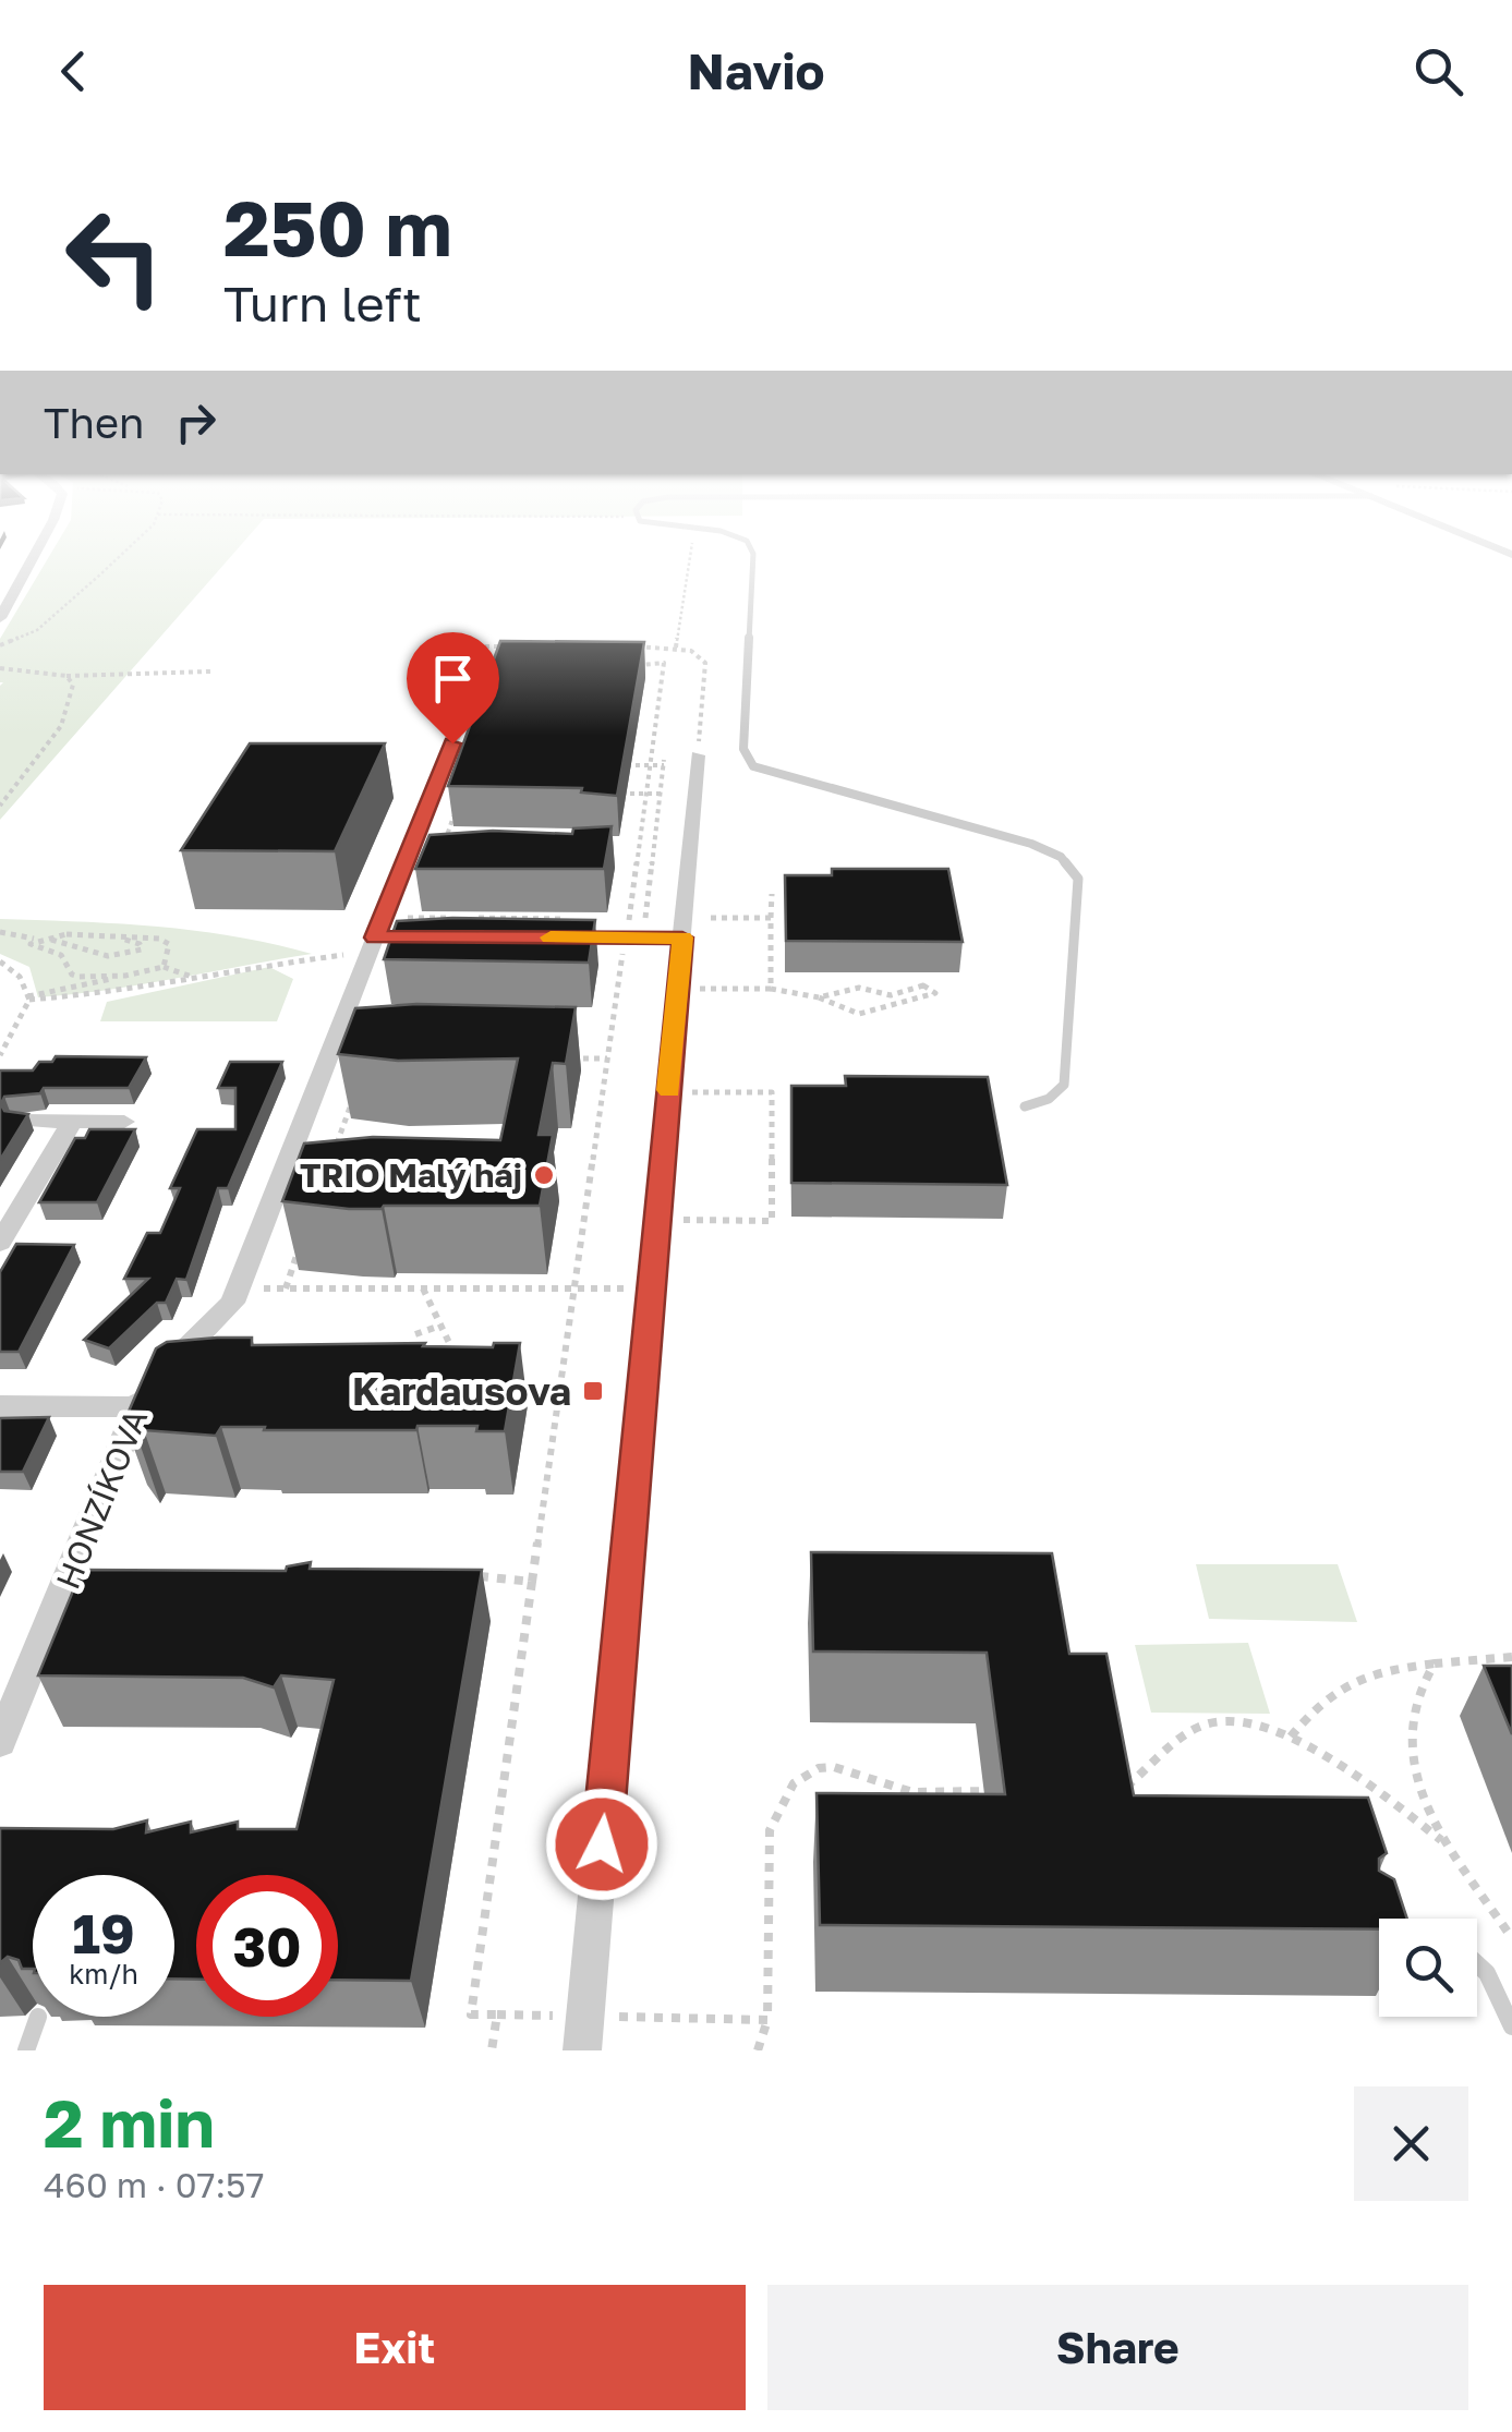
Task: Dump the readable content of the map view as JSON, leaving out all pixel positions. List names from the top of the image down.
{
  "streets": {
    "street": ["HONZÍKOVA"]
  },
  "places": {
    "other": ["TRIO Malý háj"],
    "transit": ["Kardausova"]
  },
  "page": {
    "header": "Navio",
    "turn": ["250 m", "Turn left"],
    "then": "Then",
    "speed": "19 km/h",
    "limit": "30",
    "heading": ["2 min", "460 m · 07:57"],
    "buttons": ["Exit", "Share"]
  }
}
